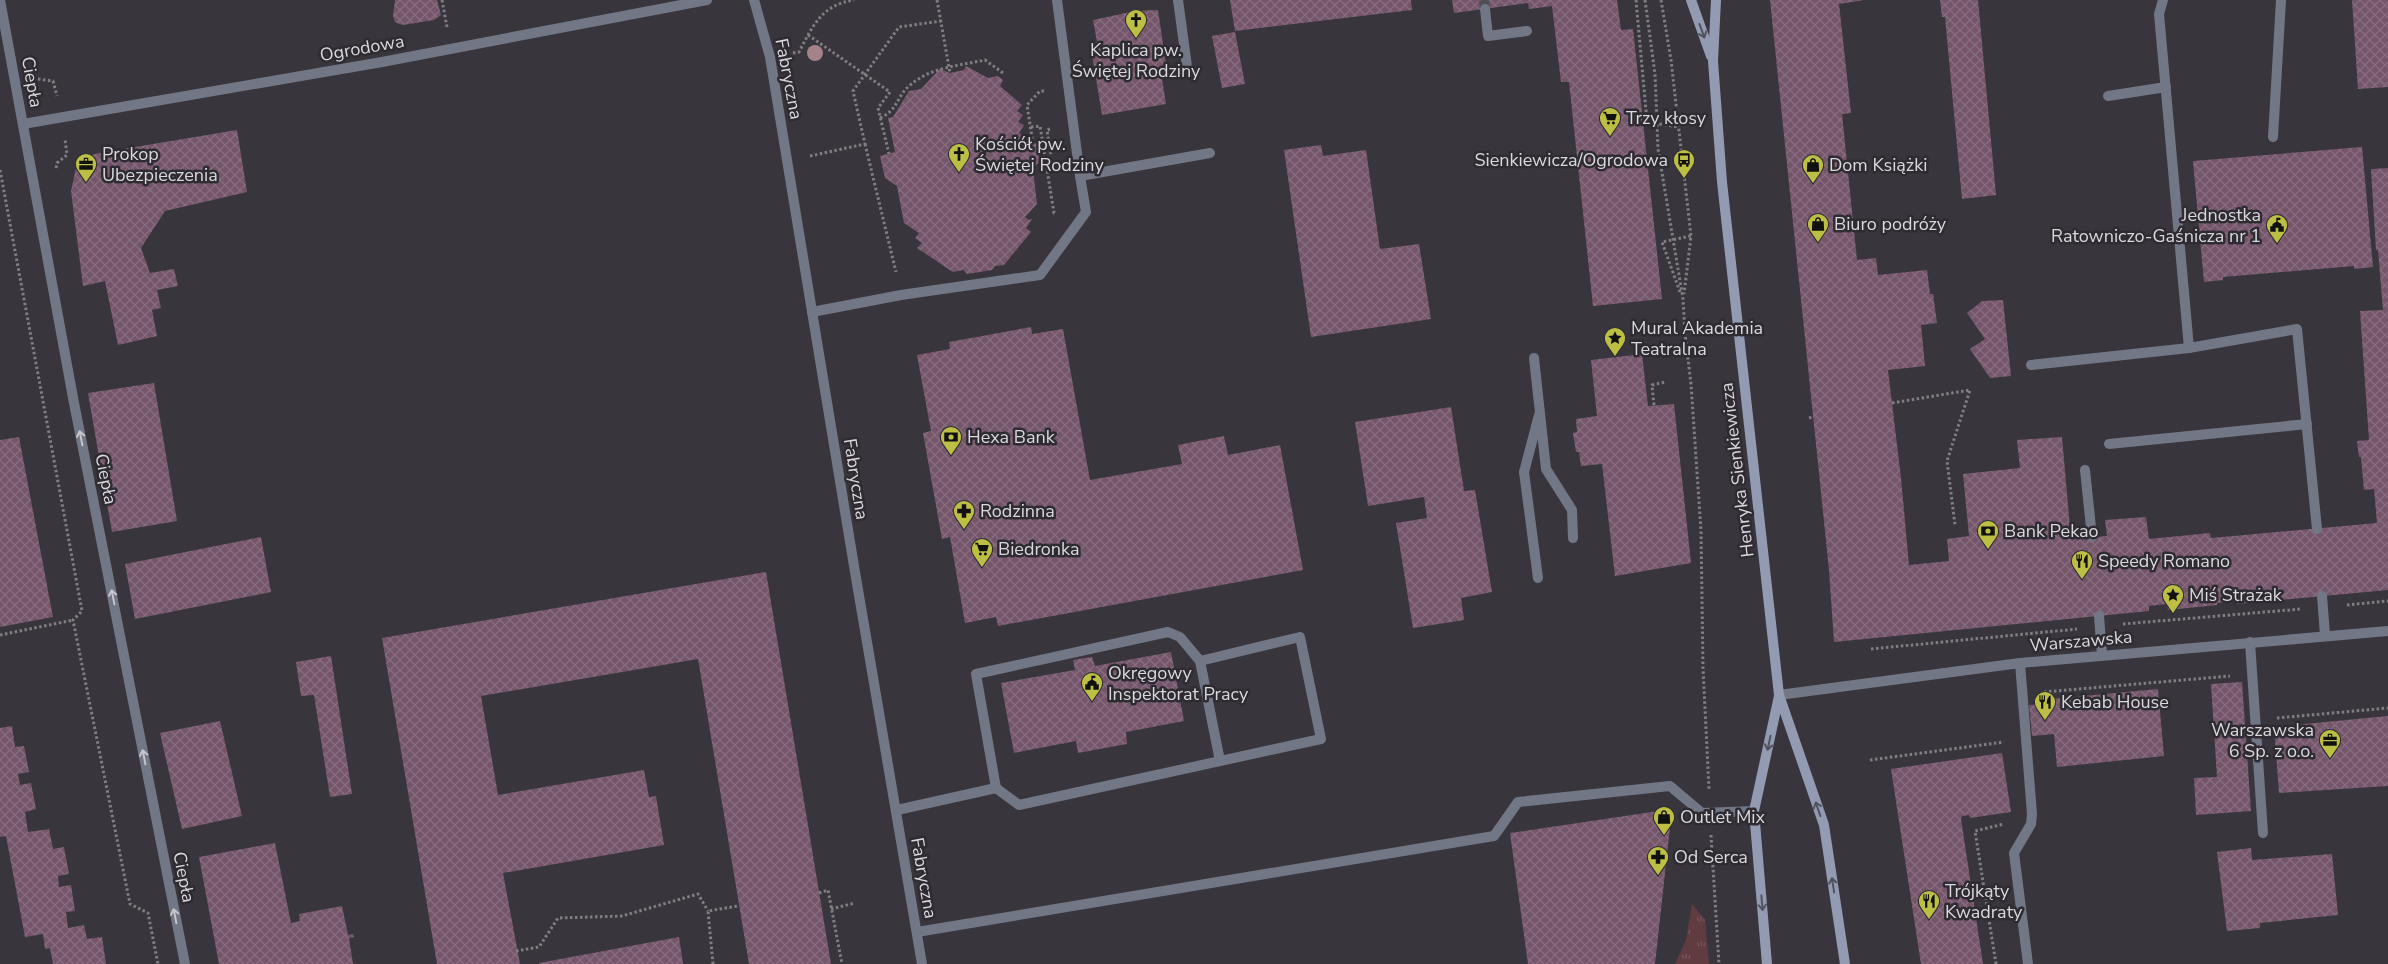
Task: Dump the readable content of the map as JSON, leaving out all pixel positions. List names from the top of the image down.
{
  "streets": {
    "main road": ["Henryka Sienkiewicza"],
    "street": [
      "Ogrodowa",
      "Fabryczna",
      "Ciepła",
      "Warszawska"
    ]
  },
  "crossings": [
    ["Ogrodowa", "Ciepła"],
    ["Henryka Sienkiewicza", "Warszawska"]
  ],
  "one_way": ["Ciepła"],
  "places": {
    "church": ["Kaplica pw. Świętej Rodziny", "Kościół pw. Świętej Rodziny"],
    "supermarket": ["Trzy kłosy", "Biedronka"],
    "bus stop": ["Sienkiewicza/Ogrodowa"],
    "office": ["Prokop Ubezpieczenia", "Warszawska 6 Sp. z o.o."],
    "shop": ["Dom Książki", "Biuro podróży", "Outlet Mix"],
    "public building": ["Jednostka Ratowniczo-Gaśnicza nr 1", "Okręgowy Inspektorat Pracy"],
    "place": ["Mural Akademia Teatralna", "Miś Strażak"],
    "bank": ["Hexa Bank", "Bank Pekao"],
    "pharmacy": ["Rodzinna", "Od Serca"],
    "restaurant": ["Speedy Romano", "Kebab House", "Trójkąty Kwadraty"]
  }
}
